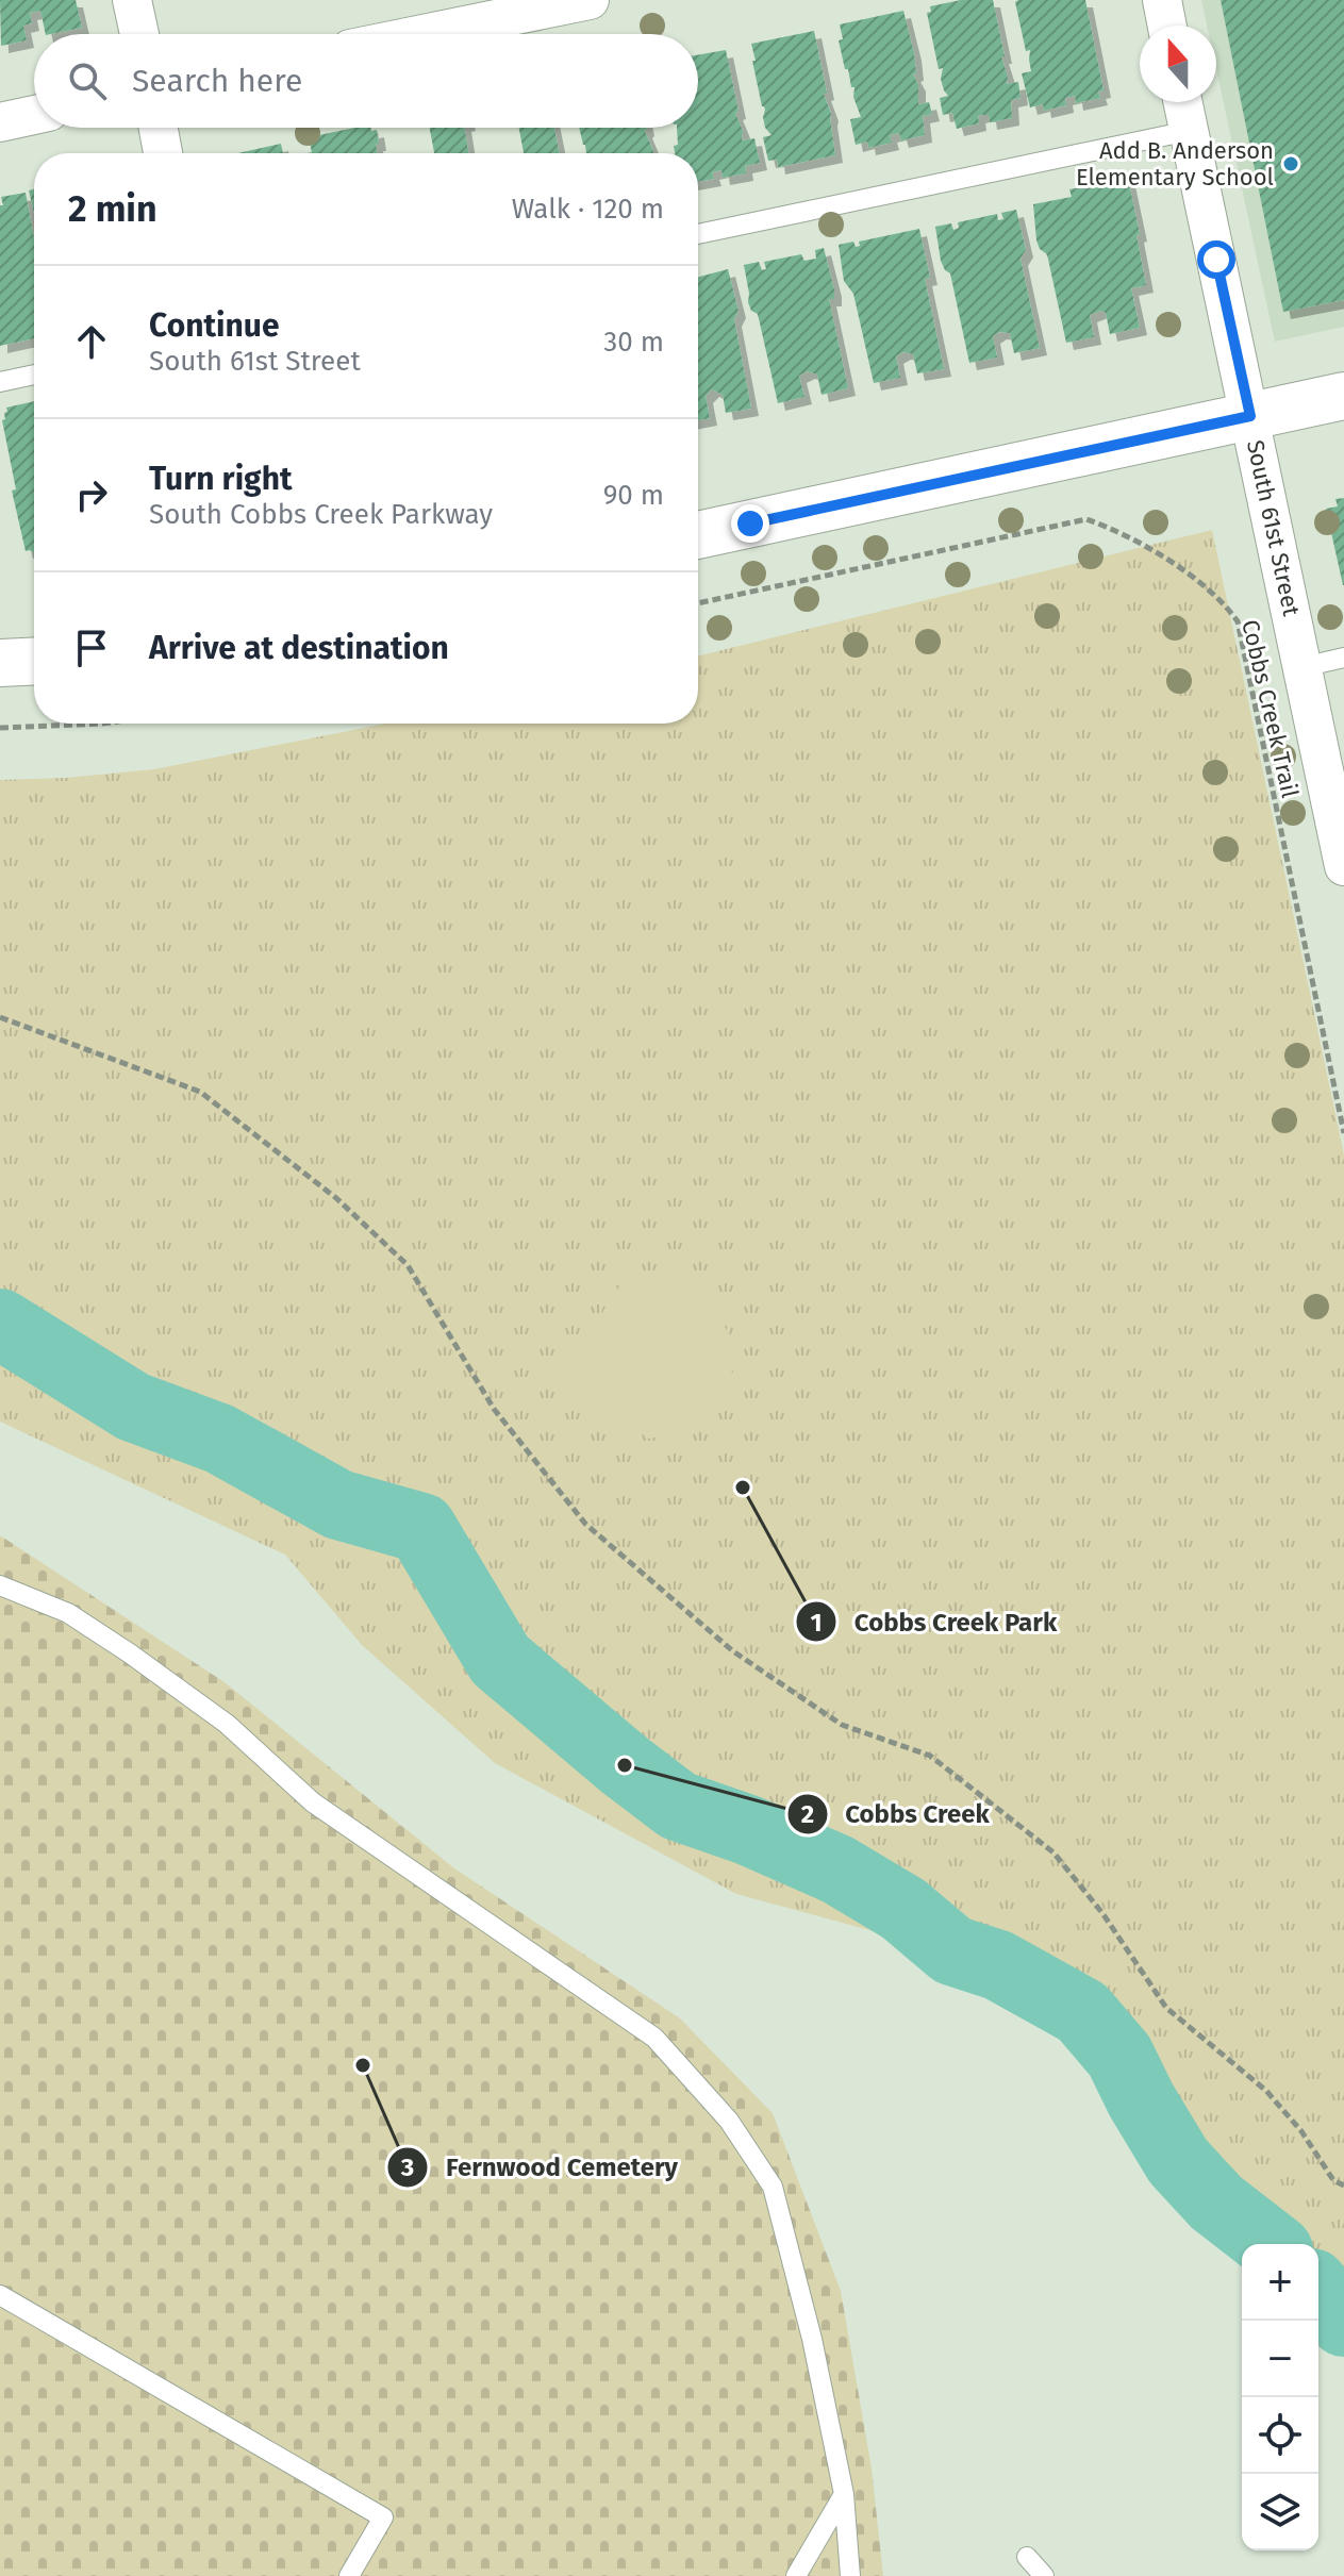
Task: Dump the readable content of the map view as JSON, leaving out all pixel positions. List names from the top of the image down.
{
  "streets": {
    "street": ["South 61st Street"],
    "path": ["Cobbs Creek Trail"]
  },
  "places": [
    "Add B. Anderson Elementary School",
    "Cobbs Creek Park",
    "Cobbs Creek",
    "Fernwood Cemetery"
  ],
  "north": "top",
  "page": {
    "search": "Search here",
    "heading": ["2 min", "Walk · 120 m"],
    "list": [
      ["Continue", "South 61st Street", "30 m"],
      ["Turn right", "South Cobbs Creek Parkway", "90 m"],
      "Arrive at destination"
    ],
    "map_buttons": ["+", "−"]
  }
}
